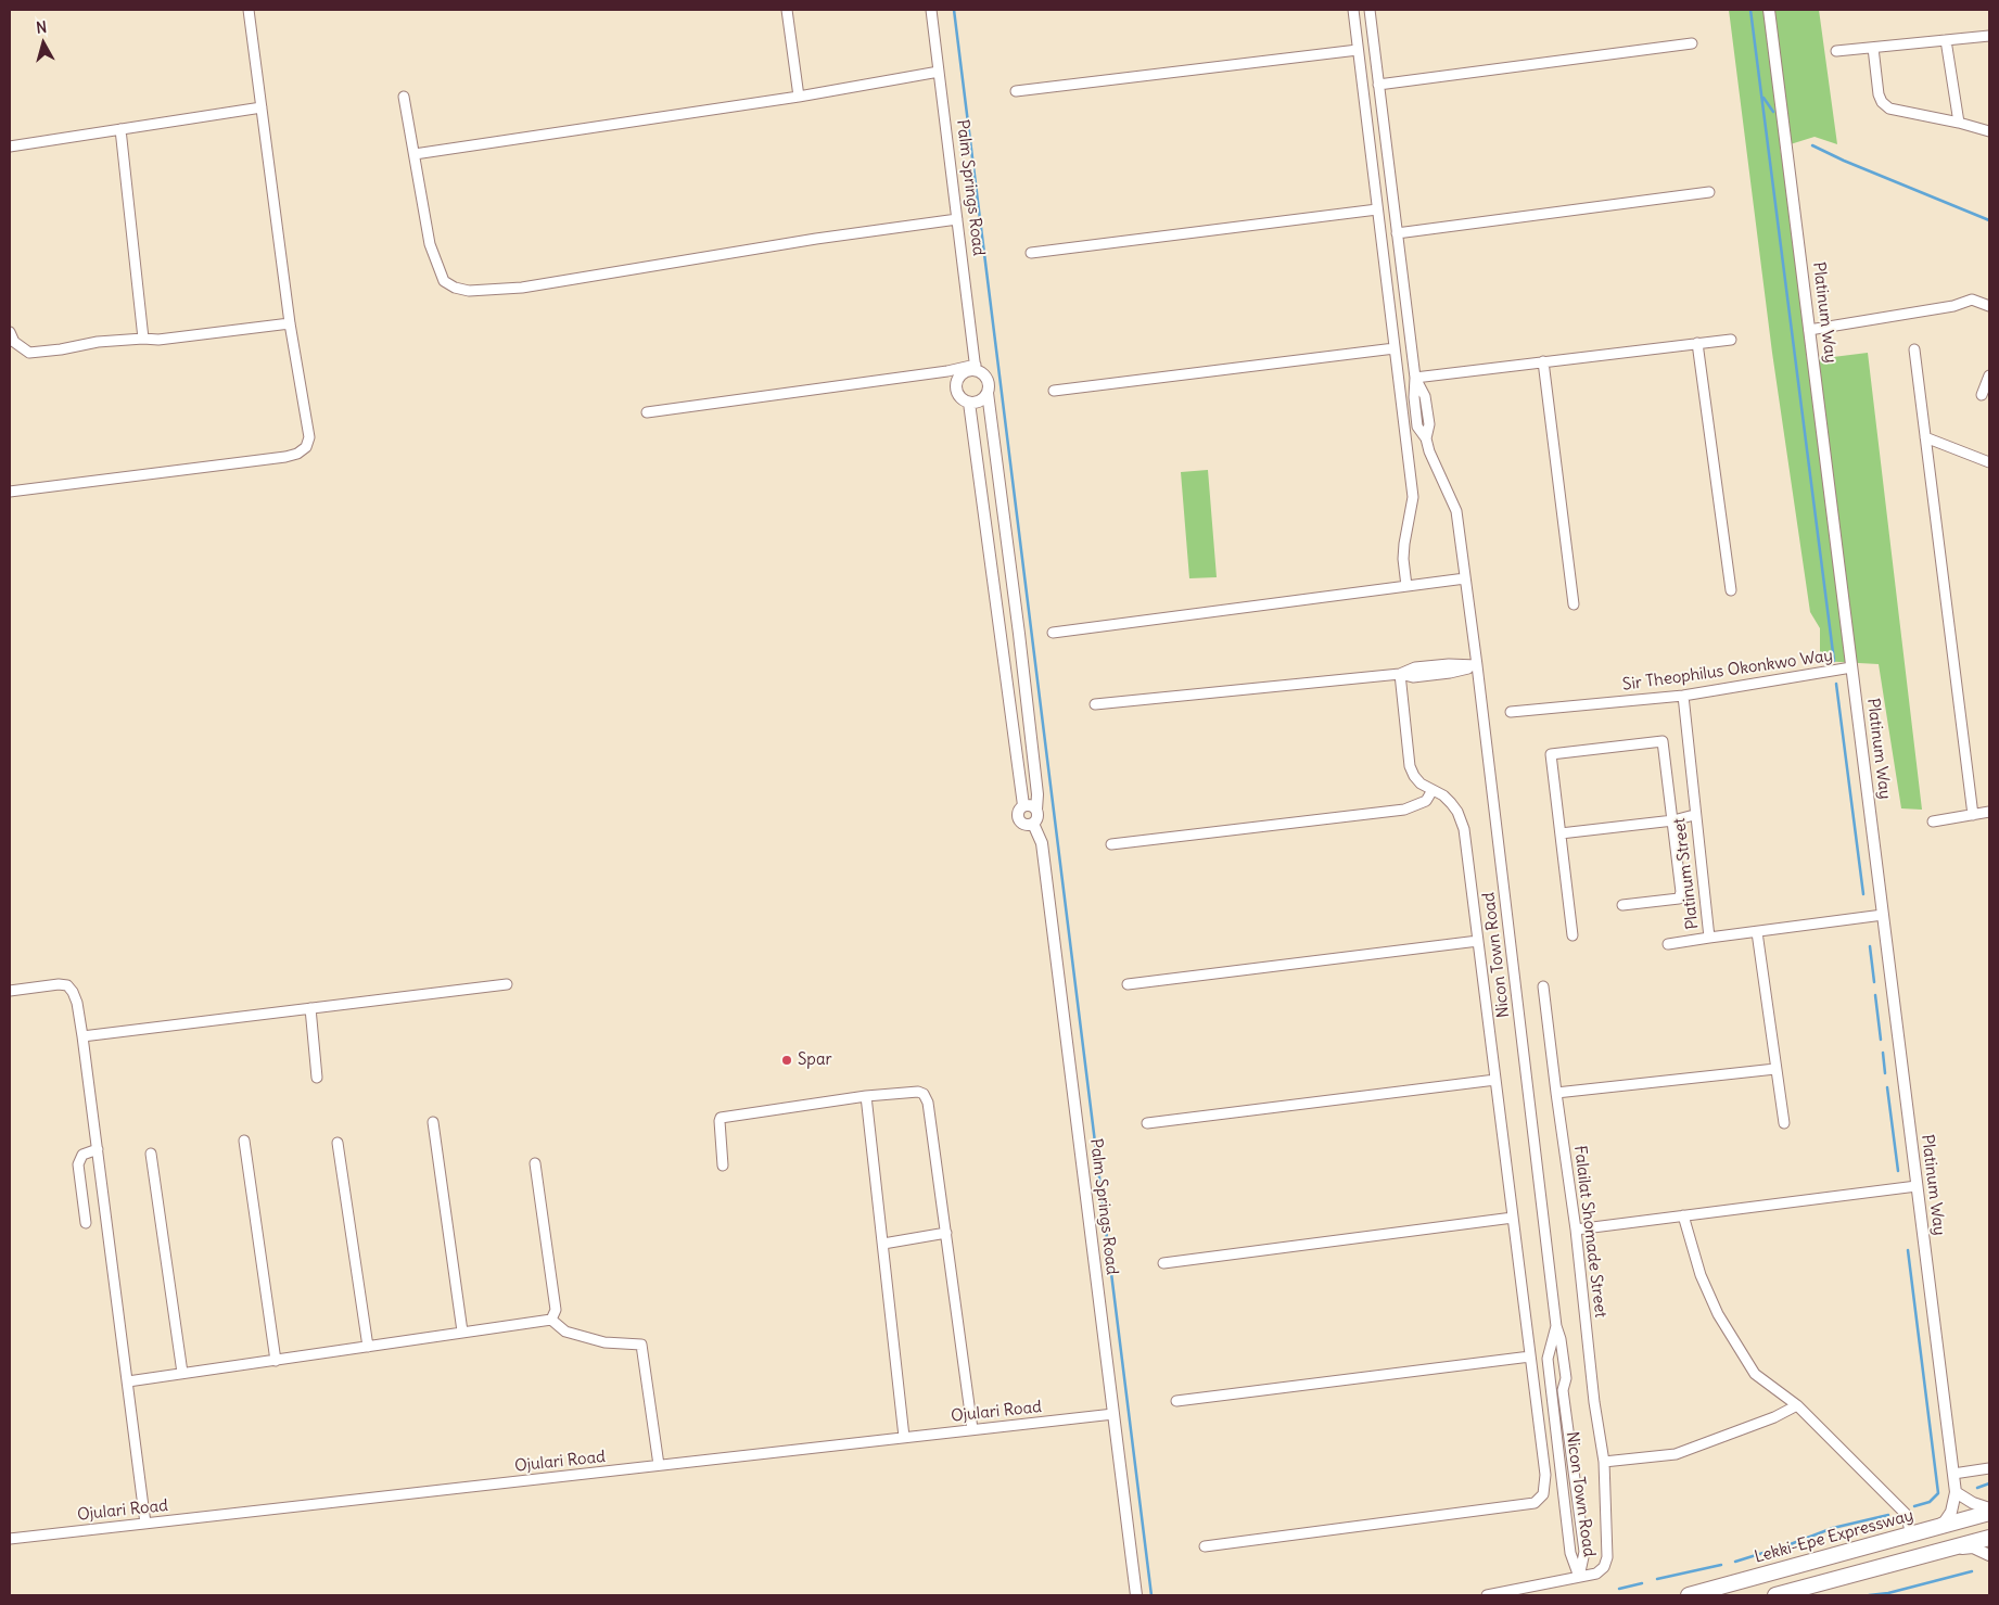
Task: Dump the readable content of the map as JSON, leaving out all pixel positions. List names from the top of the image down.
{
  "streets": {
    "highway": ["Lekki-Epe Expressway"],
    "street": [
      "Palm Springs Road",
      "Platinum Way",
      "Sir Theophilus Okonkwo Way",
      "Platinum Street",
      "Nicon Town Road",
      "Falailat Shomade Street",
      "Ojulari Road"
    ]
  },
  "crossings": [
    ["Palm Springs Road", "Ojulari Road"],
    ["Platinum Way", "Sir Theophilus Okonkwo Way"],
    ["Platinum Way", "Platinum Street"],
    ["Platinum Way", "Lekki-Epe Expressway"],
    ["Sir Theophilus Okonkwo Way", "Platinum Street"],
    ["Nicon Town Road", "Falailat Shomade Street"]
  ],
  "places": ["Spar"],
  "north": "top"
}
